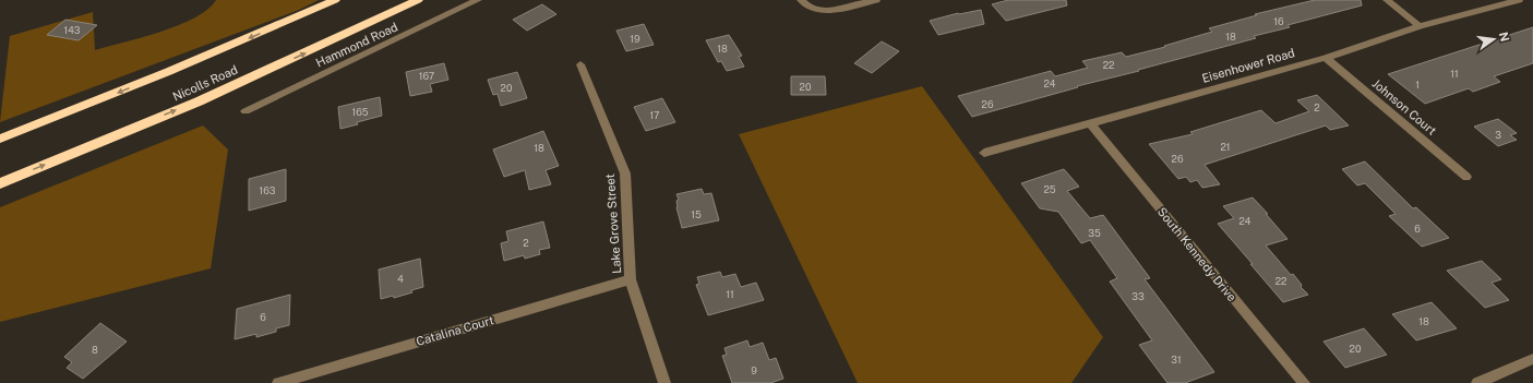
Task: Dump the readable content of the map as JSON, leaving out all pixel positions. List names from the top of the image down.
{
  "streets": {
    "highway": ["Nicolls Road"],
    "street": [
      "Hammond Road",
      "Eisenhower Road",
      "Johnson Court",
      "Lake Grove Street",
      "South Kennedy Drive",
      "Catalina Court"
    ]
  },
  "crossings": [
    ["Eisenhower Road", "Johnson Court"],
    ["Eisenhower Road", "South Kennedy Drive"],
    ["Lake Grove Street", "Catalina Court"]
  ],
  "house_numbers": [
    "16",
    "143",
    "18",
    "19",
    "18",
    "22",
    "11",
    "167",
    "24",
    "1",
    "20",
    "20",
    "26",
    "2",
    "165",
    "17",
    "3",
    "21",
    "18",
    "26",
    "25",
    "163",
    "15",
    "24",
    "6",
    "35",
    "2",
    "4",
    "22",
    "11",
    "33",
    "6",
    "18",
    "20",
    "8",
    "31",
    "9"
  ],
  "north": "right"
}
